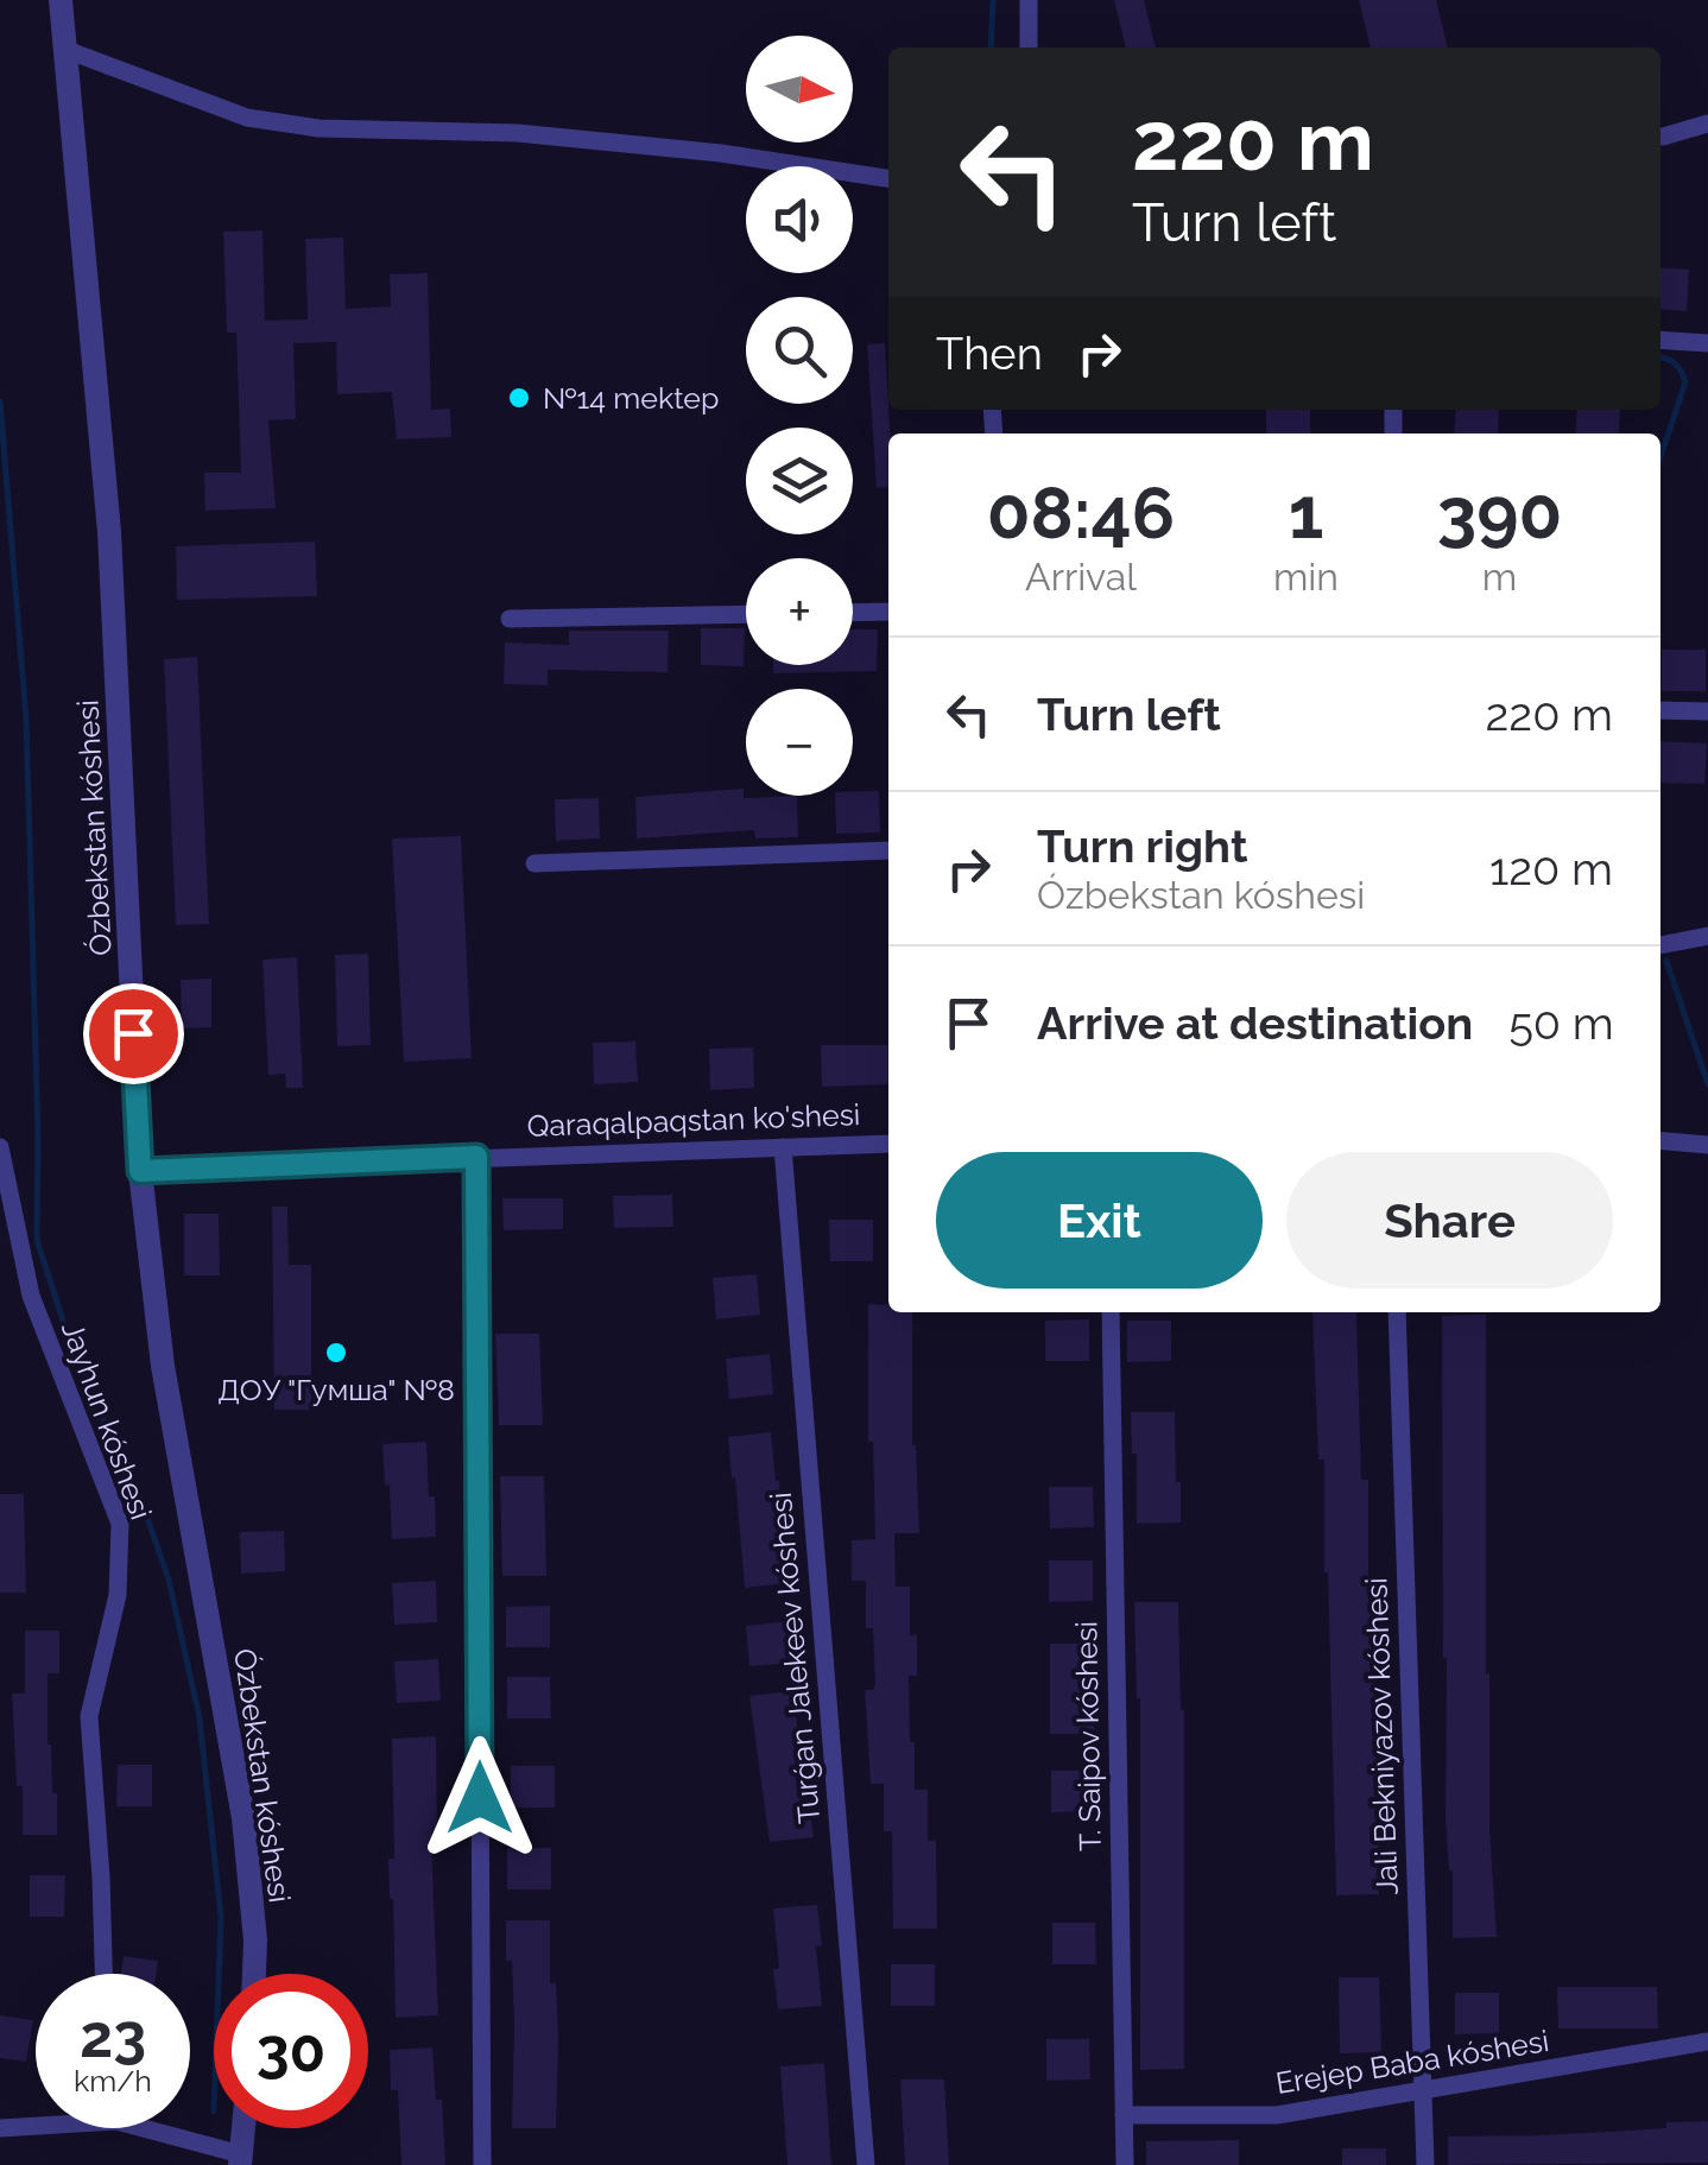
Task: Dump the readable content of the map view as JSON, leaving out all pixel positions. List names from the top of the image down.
{
  "streets": {
    "street": [
      "Ózbekstan kóshesi",
      "Qaraqalpaqstan ko'shesi",
      "Jayhun kóshesi",
      "Turǵan Jalekeev kóshesi",
      "T. Saipov kóshesi",
      "Jali Bekniyazov kóshesi",
      "Erejep Baba kóshesi"
    ]
  },
  "crossings": [
    ["Ózbekstan kóshesi", "Qaraqalpaqstan ko'shesi"],
    ["Qaraqalpaqstan ko'shesi", "Turǵan Jalekeev kóshesi"],
    ["T. Saipov kóshesi", "Erejep Baba kóshesi"],
    ["Jali Bekniyazov kóshesi", "Erejep Baba kóshesi"]
  ],
  "places": ["№14 mektep", "ДОУ \"Гумша\" №8"],
  "north": "right",
  "page": {
    "map_buttons": ["+", "−"],
    "turn": ["220 m", "Turn left"],
    "then": "Then",
    "eta": [
      "08:46",
      "Arrival",
      "1",
      "min",
      "390",
      "m"
    ],
    "list": [
      {
        "name": "Turn left",
        "value": "220 m"
      },
      {
        "name": "Turn right",
        "note": "Ózbekstan kóshesi",
        "value": "120 m"
      },
      {
        "name": "Arrive at destination",
        "value": "50 m"
      }
    ],
    "buttons": ["Exit", "Share"],
    "speed": "23 km/h",
    "limit": "30"
  }
}
